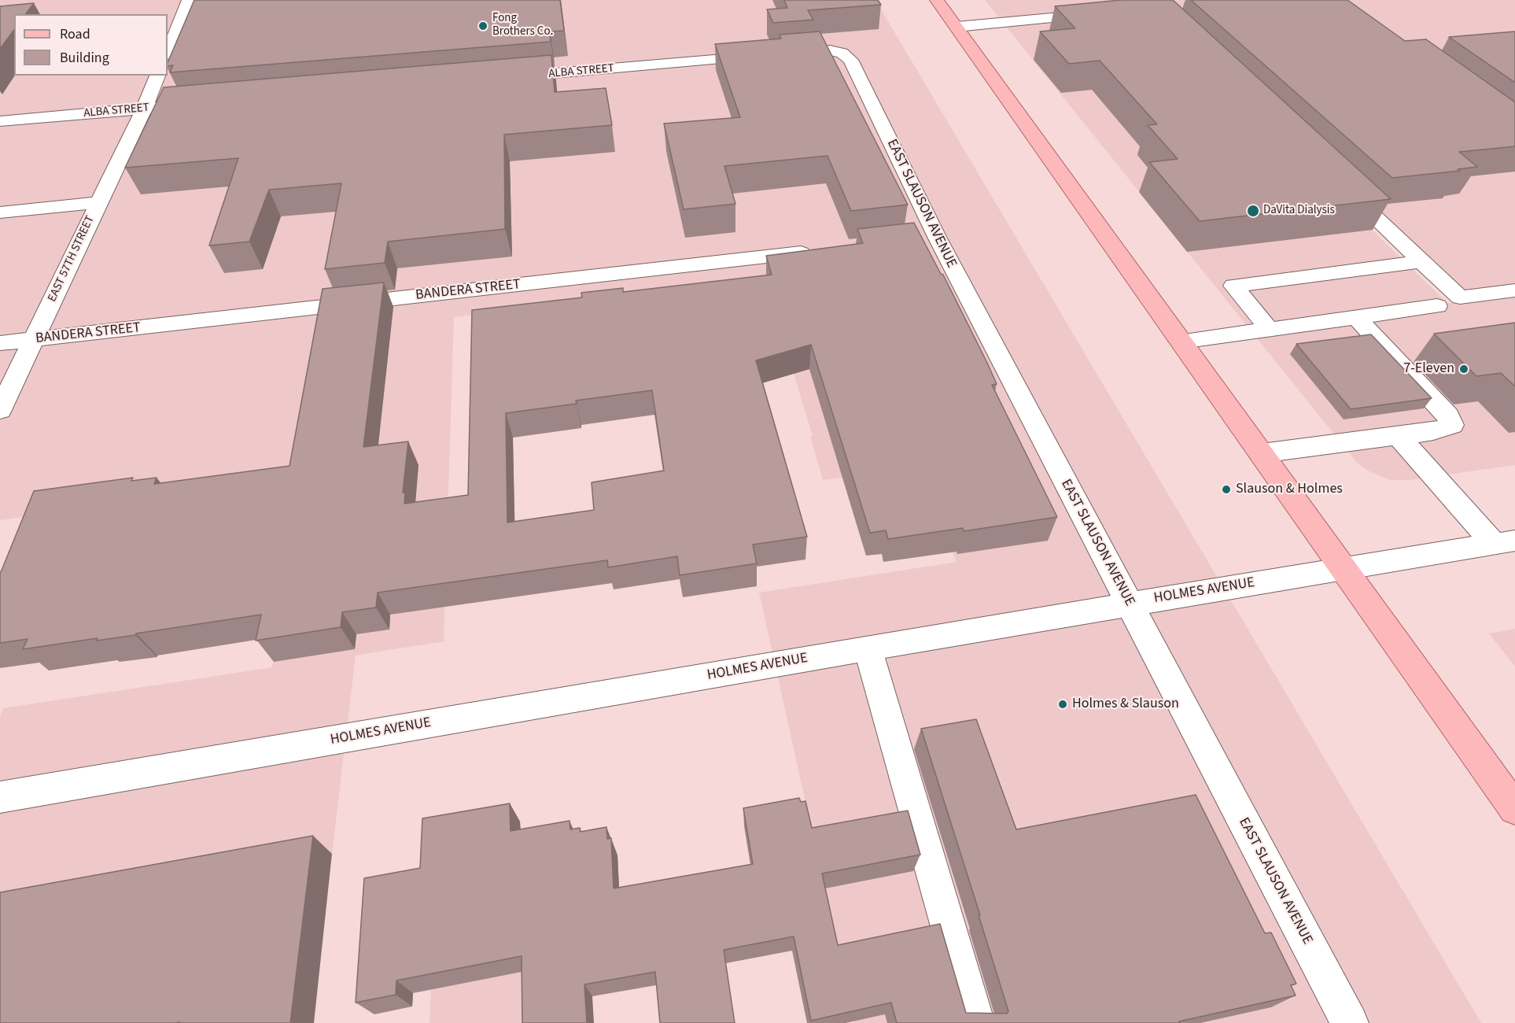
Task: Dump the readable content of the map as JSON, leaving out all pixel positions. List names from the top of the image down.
{
  "streets": {
    "street": [
      "ALBA STREET",
      "EAST SLAUSON AVENUE",
      "EAST 57TH STREET",
      "BANDERA STREET",
      "HOLMES AVENUE"
    ]
  },
  "crossings": [
    ["ALBA STREET", "EAST SLAUSON AVENUE"],
    ["ALBA STREET", "EAST 57TH STREET"],
    ["EAST SLAUSON AVENUE", "HOLMES AVENUE"],
    ["EAST 57TH STREET", "BANDERA STREET"]
  ],
  "places": [
    "Fong Brothers Co.",
    "DaVita Dialysis",
    "7-Eleven",
    "Slauson & Holmes",
    "Holmes & Slauson"
  ],
  "legend": ["Road", "Building"]
}
